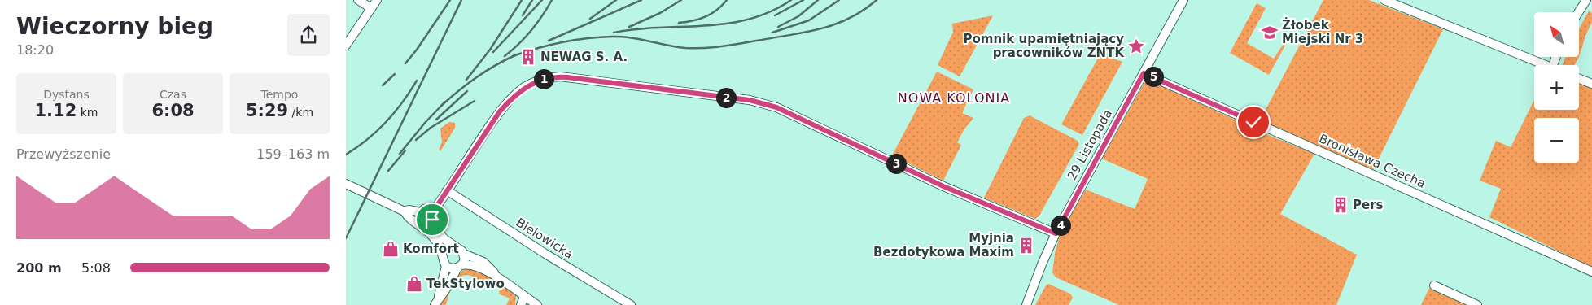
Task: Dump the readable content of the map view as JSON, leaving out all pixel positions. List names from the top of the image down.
{
  "streets": {
    "street": ["29 Listopada", "Bronisława Czecha", "Bielowicka"]
  },
  "crossings": [
    ["29 Listopada", "Bronisława Czecha"]
  ],
  "districts": ["NOWA KOLONIA"],
  "places": {
    "school or university": ["Żłobek Miejski Nr 3"],
    "place": ["Pomnik upamiętniający pracowników ZNTK"],
    "building": ["NEWAG S. A.", "Pers", "Myjnia Bezdotykowa Maxim"],
    "shop": ["Komfort", "TekStylowo"]
  },
  "north": "top left",
  "page": {
    "heading": ["Wieczorny bieg", "18:20"],
    "map_buttons": ["+", "−"],
    "pins": [
      "5",
      "1",
      "2",
      "3",
      "4"
    ],
    "stats": [
      ["Dystans", "1.12 km"],
      ["Czas", "6:08"],
      ["Tempo", "5:29 /km"]
    ],
    "chart": ["Przewyższenie", "159–163 m"],
    "list": [
      {
        "name": "200 m",
        "note": "5:08"
      }
    ]
  }
}
